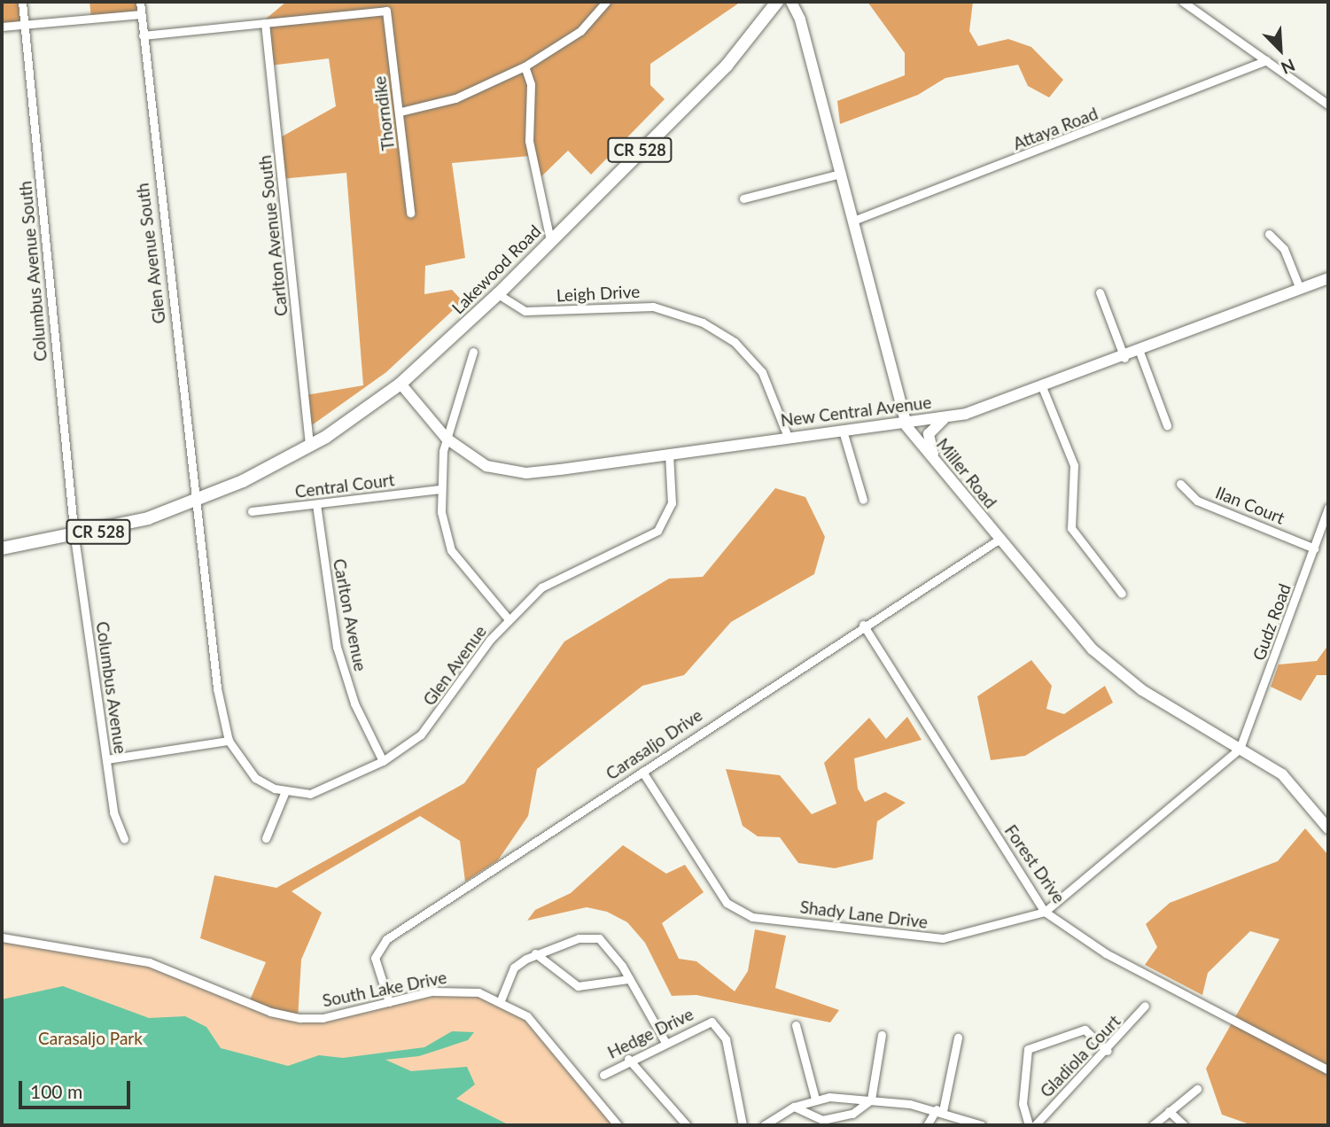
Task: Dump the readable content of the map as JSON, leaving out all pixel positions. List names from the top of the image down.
{
  "streets": {
    "main road": ["CR 528", "Lakewood Road"],
    "street": [
      "Thorndike",
      "Attaya Road",
      "Carlton Avenue South",
      "Glen Avenue South",
      "Columbus Avenue South",
      "Leigh Drive",
      "New Central Avenue",
      "Miller Road",
      "Central Court",
      "Ilan Court",
      "Carlton Avenue",
      "Gudz Road",
      "Glen Avenue",
      "Columbus Avenue",
      "Carasaljo Drive",
      "Forest Drive",
      "Shady Lane Drive",
      "South Lake Drive",
      "Hedge Drive",
      "Gladiola Court"
    ]
  },
  "crossings": [
    ["Thorndike", "Carlton Avenue South"],
    ["Attaya Road", "Miller Road"],
    ["CR 528", "Glen Avenue South"],
    ["CR 528", "Lakewood Road"],
    ["CR 528", "Columbus Avenue South"],
    ["CR 528", "Glen Avenue"],
    ["CR 528", "Columbus Avenue"],
    ["Carlton Avenue South", "Lakewood Road"],
    ["Glen Avenue South", "Lakewood Road"],
    ["Glen Avenue South", "Glen Avenue"],
    ["Lakewood Road", "Leigh Drive"],
    ["Lakewood Road", "New Central Avenue"],
    ["Lakewood Road", "Glen Avenue"],
    ["Columbus Avenue South", "Columbus Avenue"],
    ["Leigh Drive", "New Central Avenue"],
    ["New Central Avenue", "Miller Road"],
    ["New Central Avenue", "Glen Avenue"],
    ["Miller Road", "Gudz Road"],
    ["Miller Road", "Carasaljo Drive"],
    ["Miller Road", "Shady Lane Drive"],
    ["Central Court", "Carlton Avenue"],
    ["Ilan Court", "Gudz Road"],
    ["Carlton Avenue", "Glen Avenue"],
    ["Gudz Road", "Shady Lane Drive"],
    ["Carasaljo Drive", "Forest Drive"],
    ["Carasaljo Drive", "Shady Lane Drive"],
    ["Carasaljo Drive", "South Lake Drive"],
    ["Forest Drive", "Shady Lane Drive"]
  ],
  "parks": ["Carasaljo Park"],
  "scale_bar": "100 m",
  "north": "bottom right"
}
